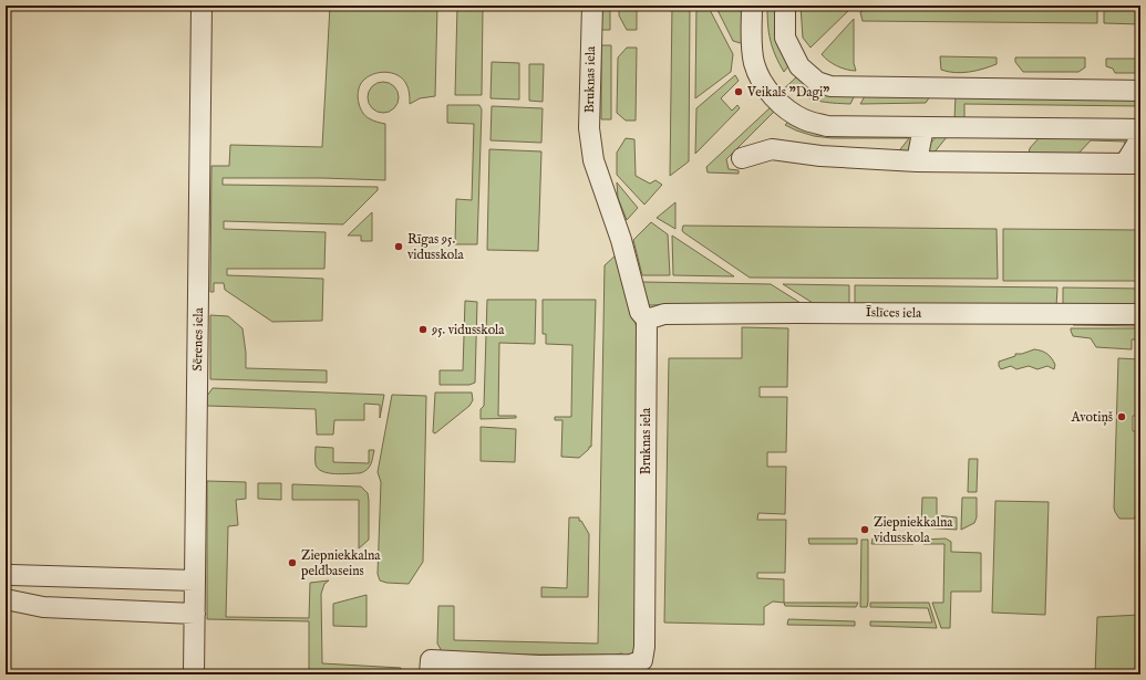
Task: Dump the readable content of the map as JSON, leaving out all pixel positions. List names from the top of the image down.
{
  "streets": {
    "street": ["Bruknas iela", "Īslīces iela", "Sērenes iela"]
  },
  "crossings": [
    ["Bruknas iela", "Īslīces iela"]
  ],
  "places": [
    "Veikals \"Dagi\"",
    "Rīgas 95. vidusskola",
    "95. vidusskola",
    "Avotiņš",
    "Ziepniekkalna vidusskola",
    "Ziepniekkalna peldbaseins"
  ]
}
